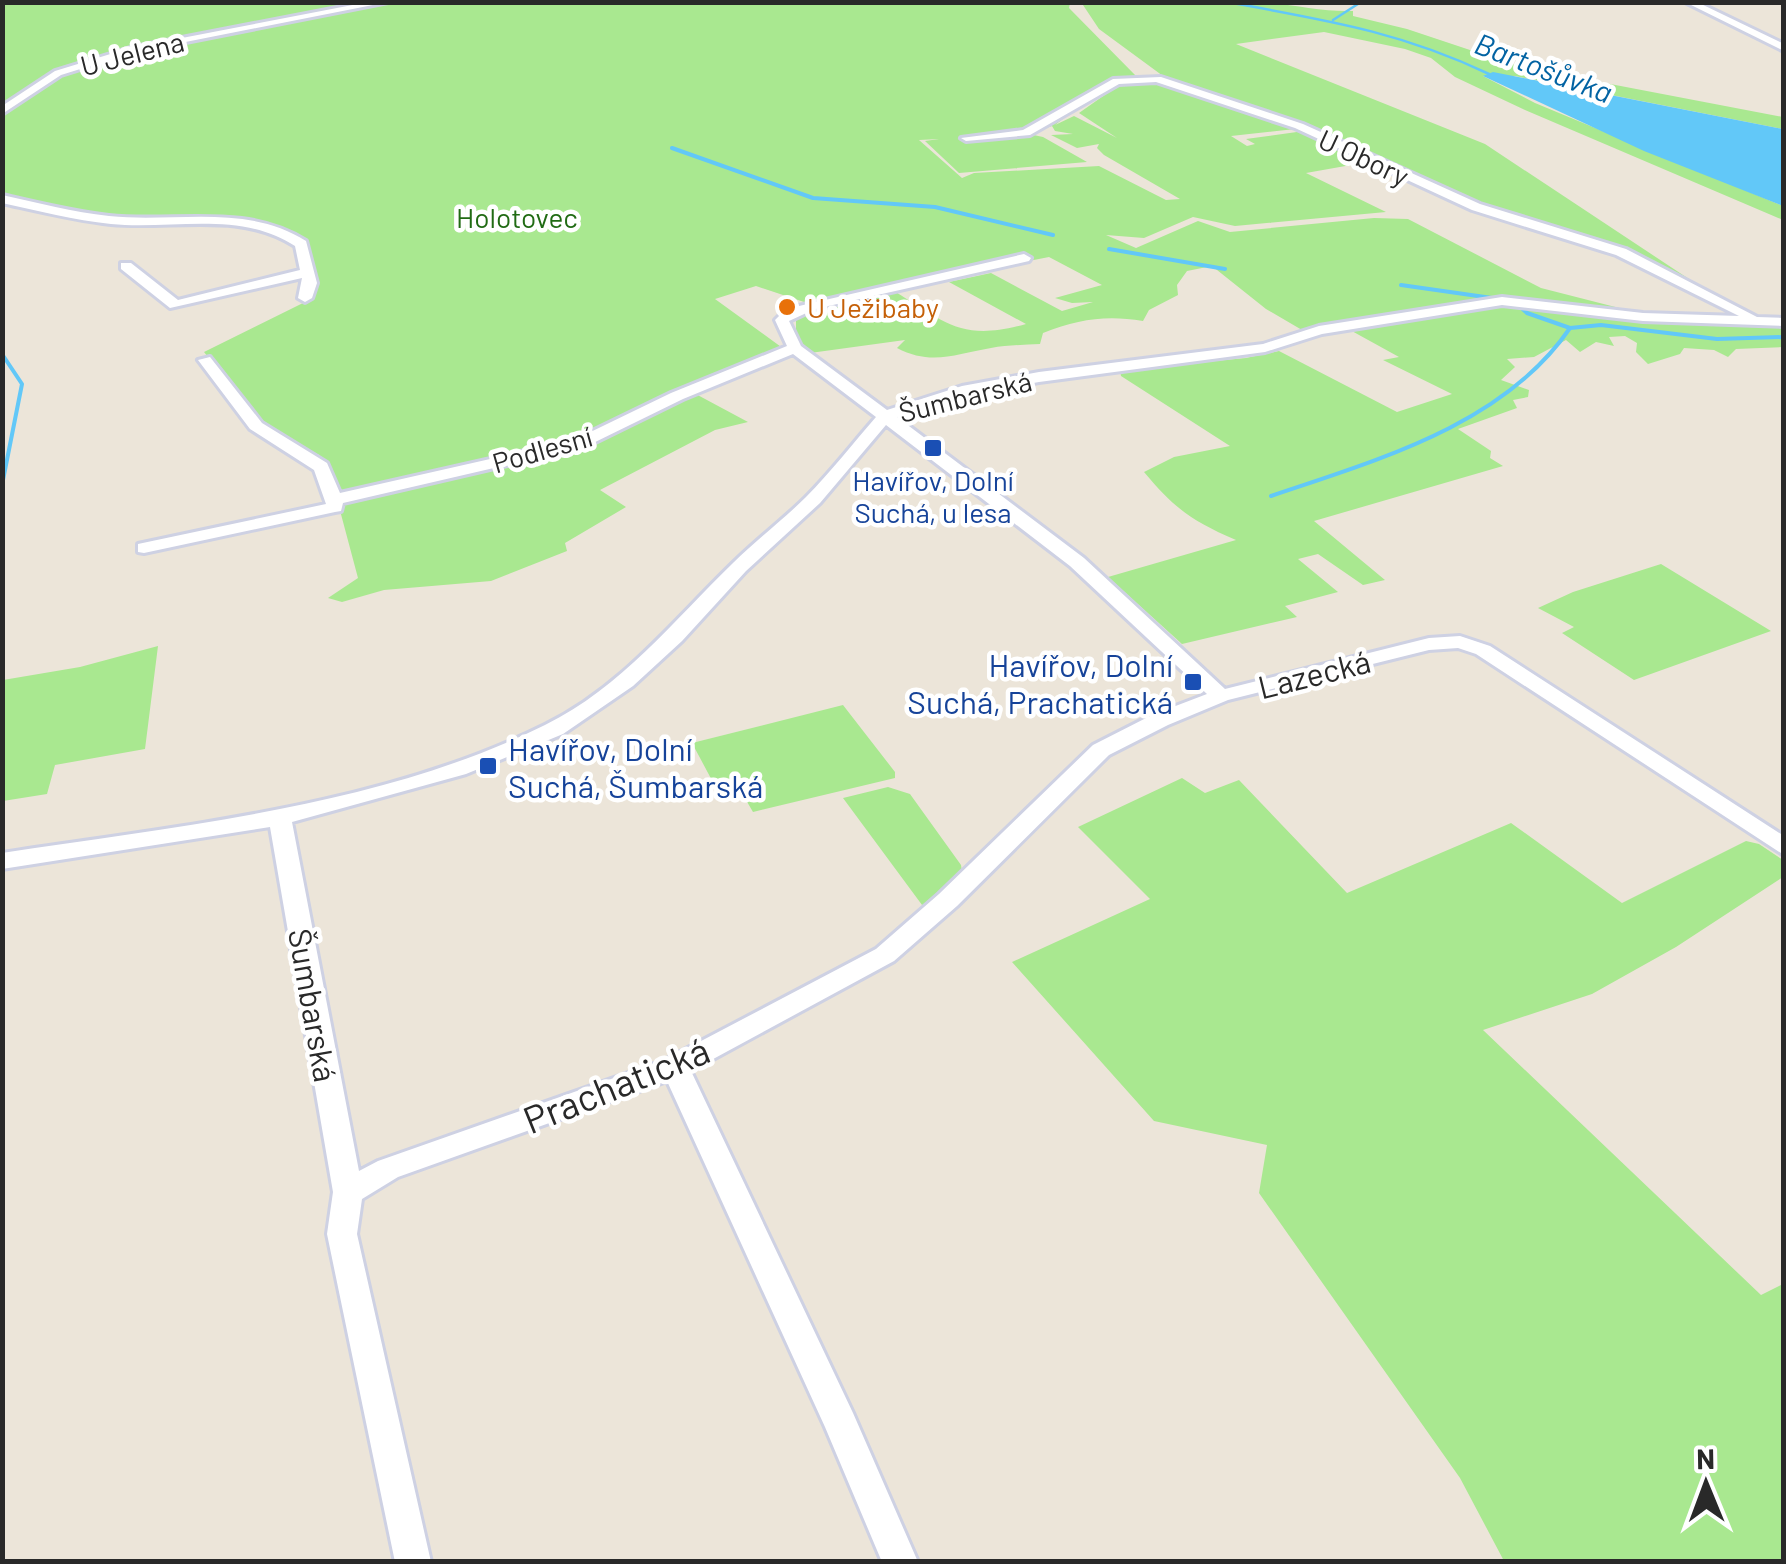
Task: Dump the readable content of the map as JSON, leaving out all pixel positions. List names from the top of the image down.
{
  "streets": {
    "street": [
      "U Jelena",
      "U Obory",
      "Šumbarská",
      "Podlesní",
      "Lazecká",
      "Prachatická"
    ]
  },
  "crossings": [
    ["U Obory", "Šumbarská"],
    ["Šumbarská", "Lazecká"],
    ["Šumbarská", "Prachatická"],
    ["Podlesní", "Lazecká"],
    ["Lazecká", "Prachatická"]
  ],
  "water": ["Bartošůvka"],
  "parks": ["Holotovec"],
  "places": {
    "other": ["U Ježibaby"],
    "transit": ["Havířov, Dolní Suchá, u lesa", "Havířov, Dolní Suchá, Prachatická", "Havířov, Dolní Suchá, Šumbarská"]
  },
  "north": "top"
}
